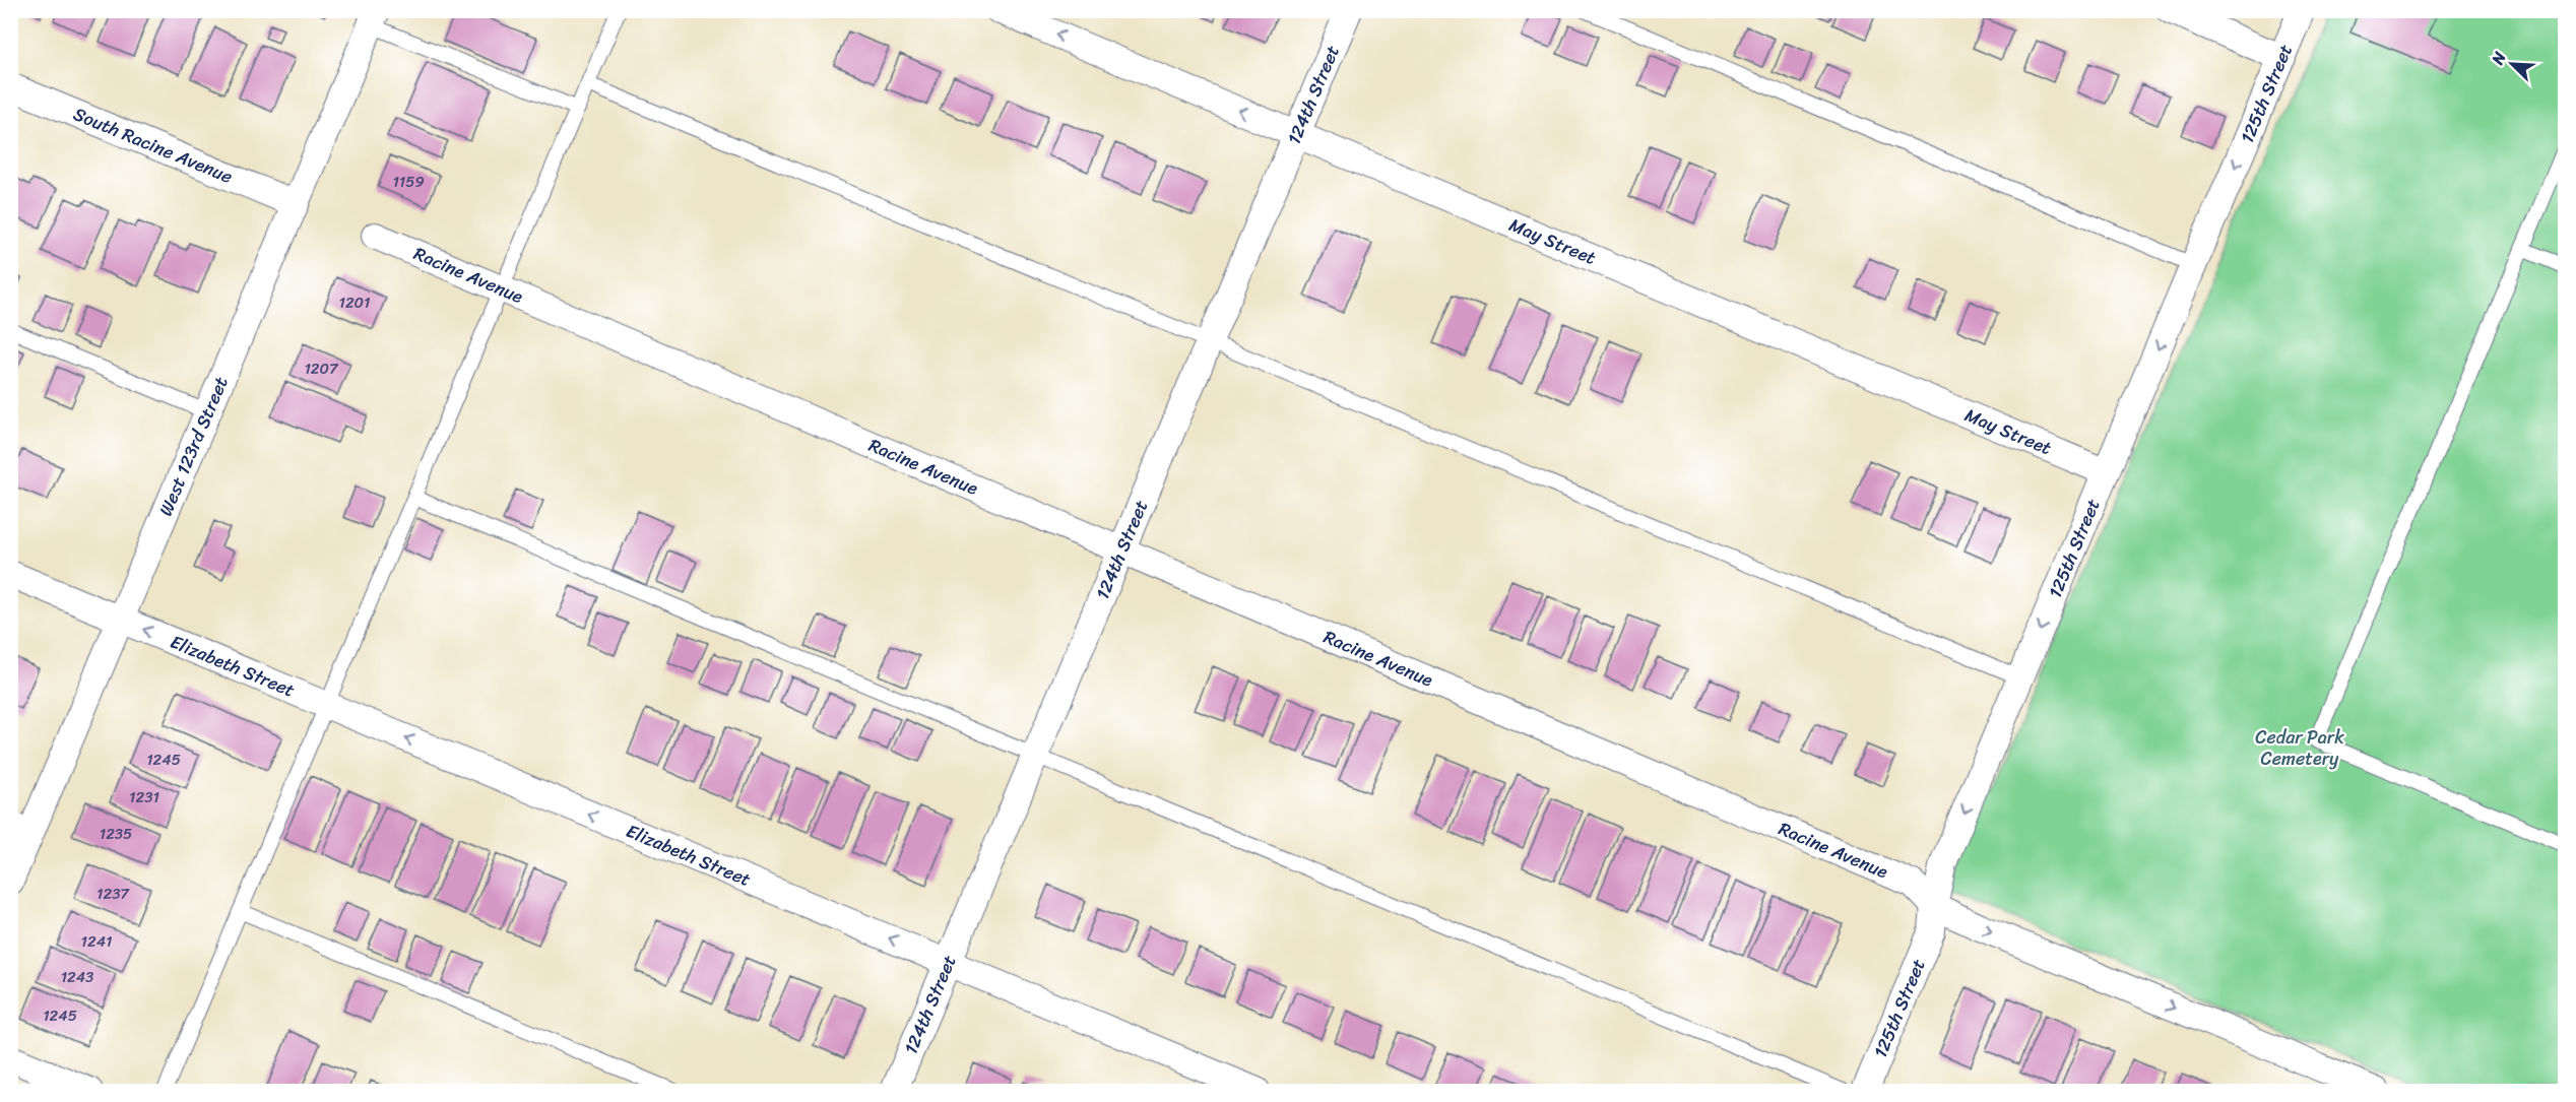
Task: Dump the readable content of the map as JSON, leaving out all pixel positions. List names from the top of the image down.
{
  "streets": {
    "street": [
      "125th Street",
      "124th Street",
      "South Racine Avenue",
      "May Street",
      "Racine Avenue",
      "West 123rd Street",
      "Elizabeth Street"
    ]
  },
  "crossings": [
    ["125th Street", "May Street"],
    ["125th Street", "Racine Avenue"],
    ["124th Street", "May Street"],
    ["124th Street", "Racine Avenue"],
    ["124th Street", "Elizabeth Street"],
    ["South Racine Avenue", "West 123rd Street"],
    ["West 123rd Street", "Elizabeth Street"]
  ],
  "one_way": ["125th Street", "Elizabeth Street"],
  "parks": ["Cedar Park Cemetery"],
  "house_numbers": [
    "1159",
    "1201",
    "1207",
    "1245",
    "1231",
    "1235",
    "1237",
    "1241",
    "1243",
    "1245"
  ],
  "north": "top left"
}
